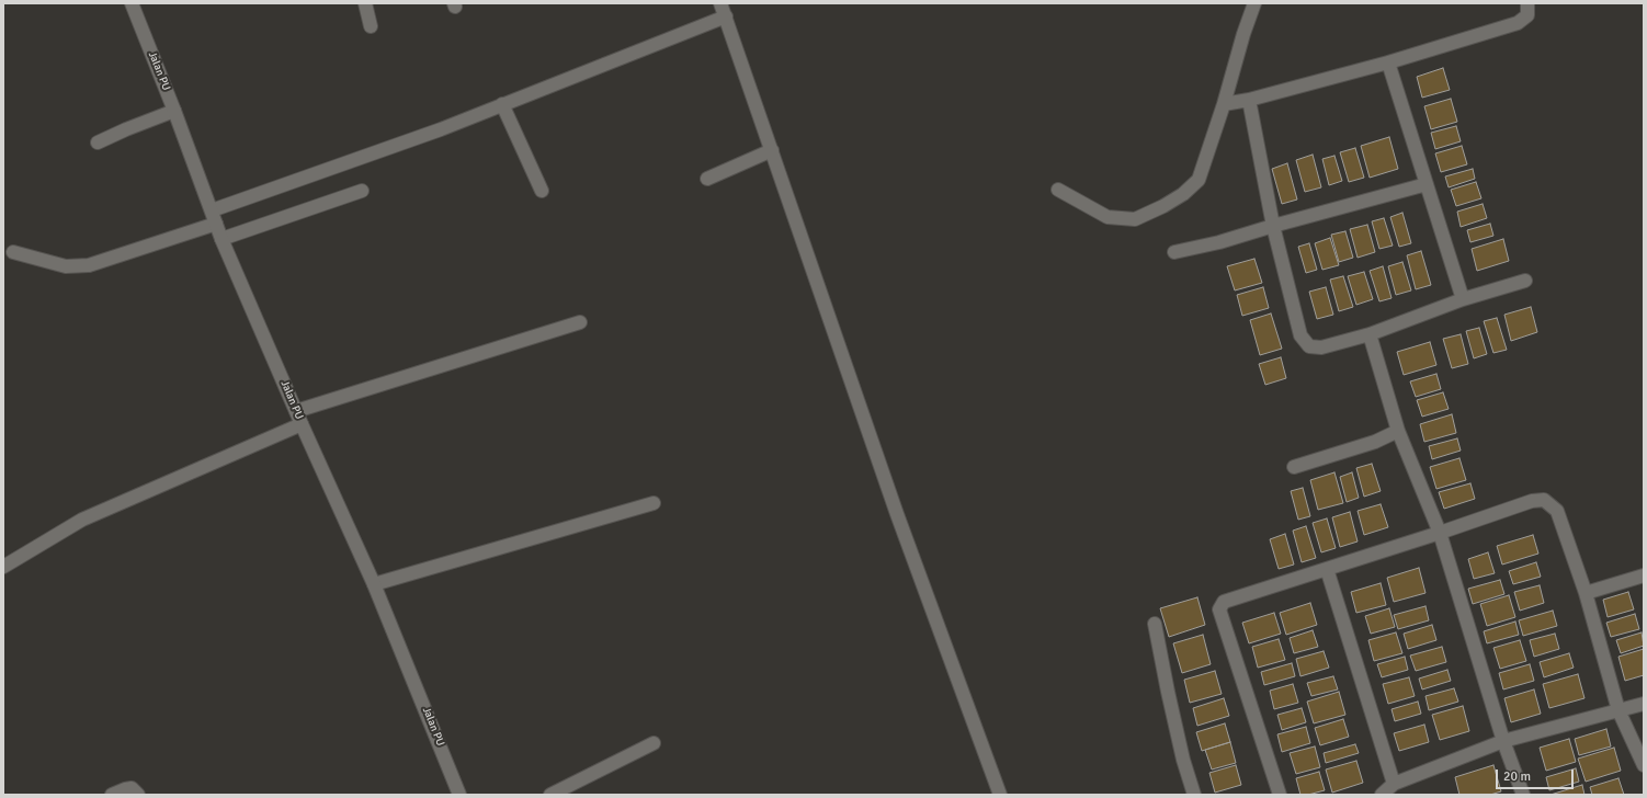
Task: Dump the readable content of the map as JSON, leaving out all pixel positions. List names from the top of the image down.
{
  "streets": {
    "street": ["Jalan PU"]
  },
  "scale_bar": "20 m"
}
